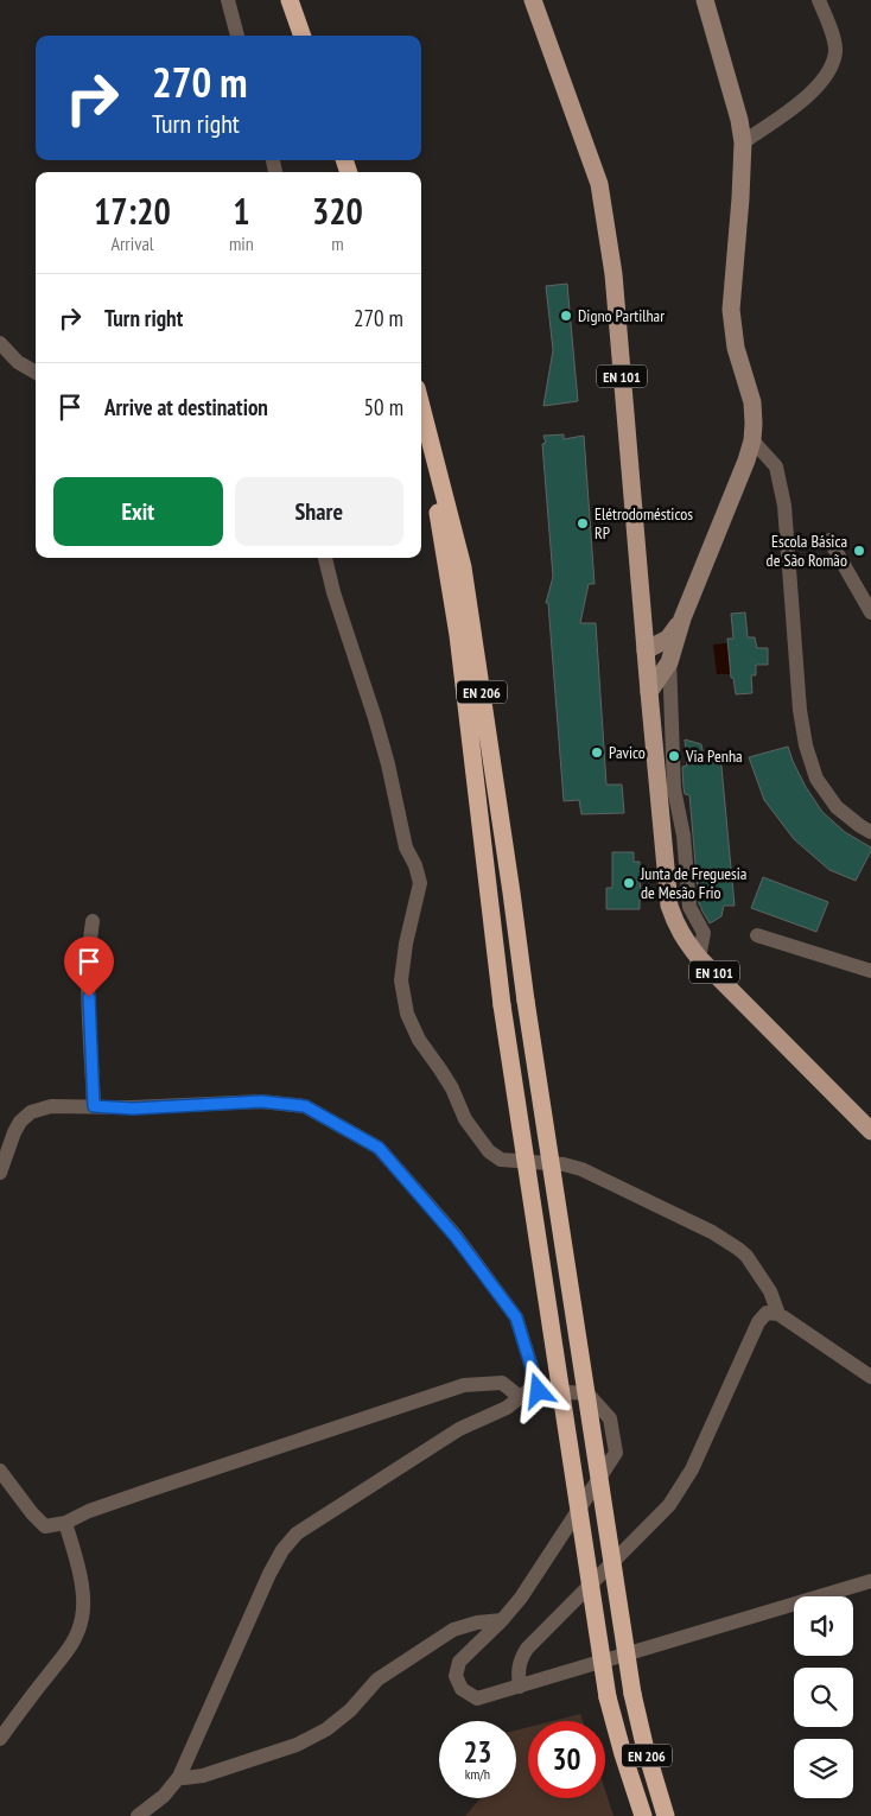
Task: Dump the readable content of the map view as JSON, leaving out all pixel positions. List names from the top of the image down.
{
  "streets": {
    "highway": ["EN 206"],
    "main road": ["EN 101"]
  },
  "places": [
    "Digno Partilhar",
    "Elétrodomésticos RP",
    "Escola Básica de São Romão",
    "Pavico",
    "Via Penha",
    "Junta de Freguesia de Mesão Frio"
  ],
  "page": {
    "turn": ["270 m", "Turn right"],
    "eta": [
      "17:20",
      "Arrival",
      "1",
      "min",
      "320",
      "m"
    ],
    "list": [
      {
        "name": "Turn right",
        "value": "270 m"
      },
      {
        "name": "Arrive at destination",
        "value": "50 m"
      }
    ],
    "buttons": ["Exit", "Share"],
    "speed": "23 km/h",
    "limit": "30"
  }
}
